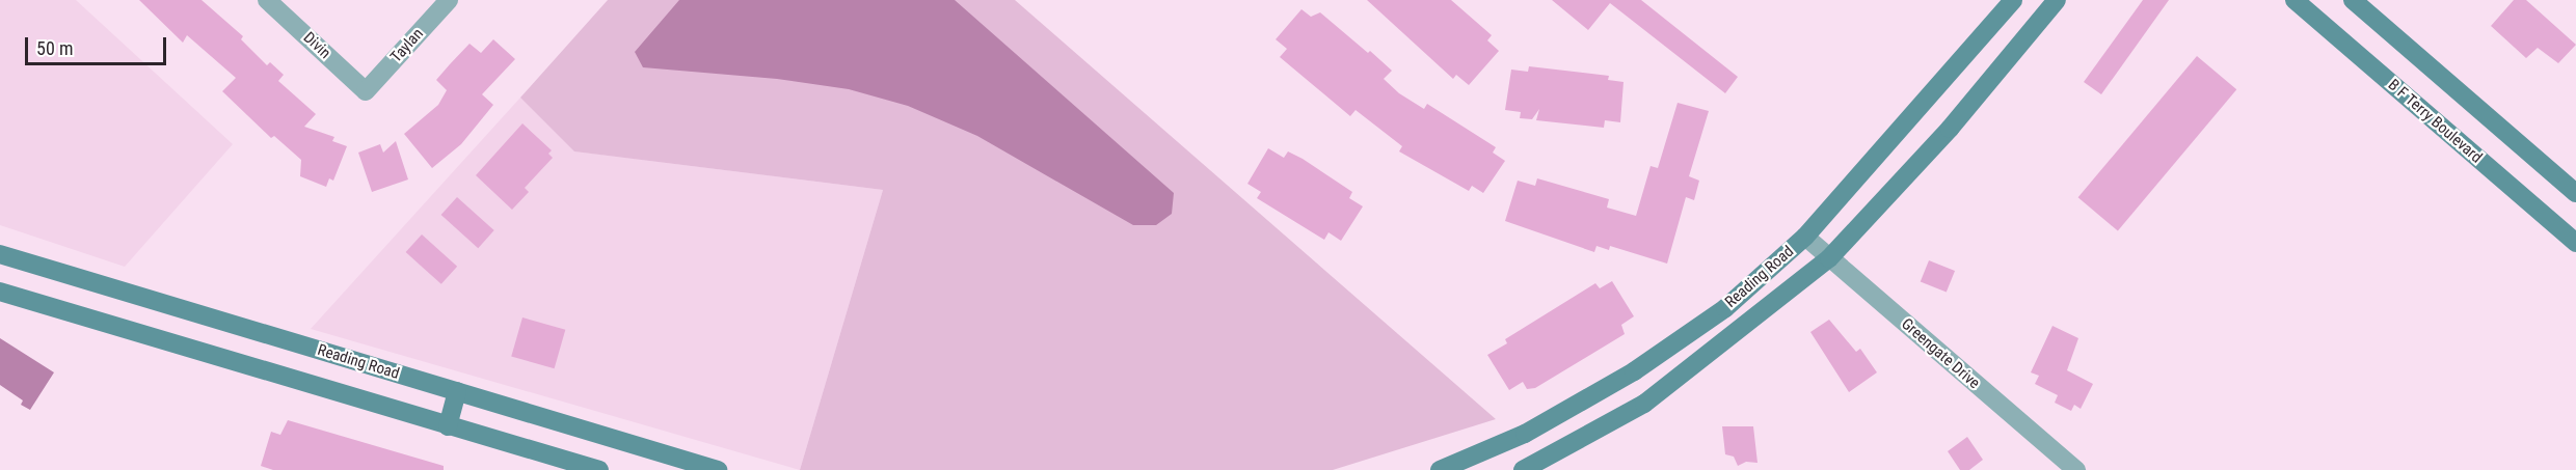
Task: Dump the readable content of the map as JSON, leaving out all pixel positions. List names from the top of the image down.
{
  "streets": {
    "main road": ["B F Terry Boulevard", "Reading Road"],
    "street": ["Divin", "Taylan", "Greengate Drive"]
  },
  "crossings": [
    ["Divin", "Taylan"],
    ["Reading Road", "Greengate Drive"]
  ],
  "scale_bar": "50 m"
}
